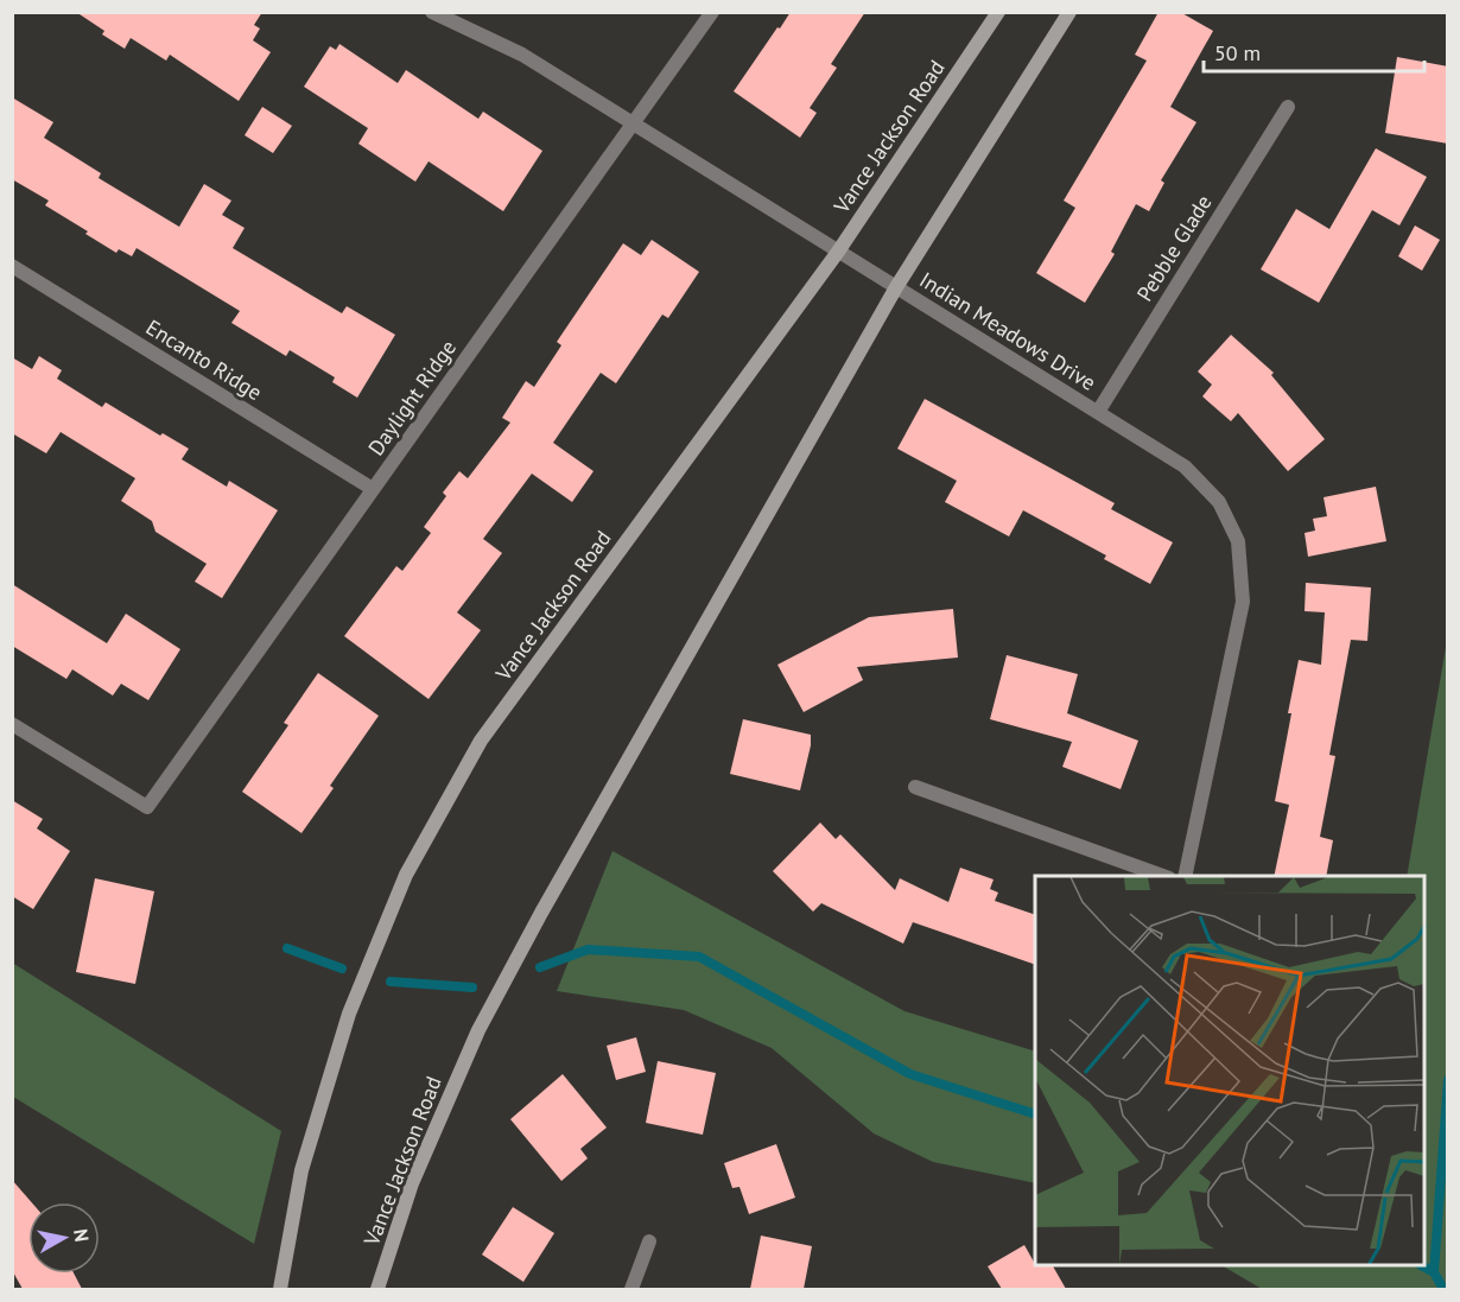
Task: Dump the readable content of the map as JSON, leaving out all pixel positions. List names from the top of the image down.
{
  "streets": {
    "main road": ["Vance Jackson Road"],
    "street": [
      "Pebble Glade",
      "Indian Meadows Drive",
      "Encanto Ridge",
      "Daylight Ridge"
    ]
  },
  "crossings": [
    ["Vance Jackson Road", "Indian Meadows Drive"],
    ["Pebble Glade", "Indian Meadows Drive"],
    ["Indian Meadows Drive", "Daylight Ridge"],
    ["Encanto Ridge", "Daylight Ridge"]
  ],
  "scale_bar": "50 m",
  "north": "right"
}
